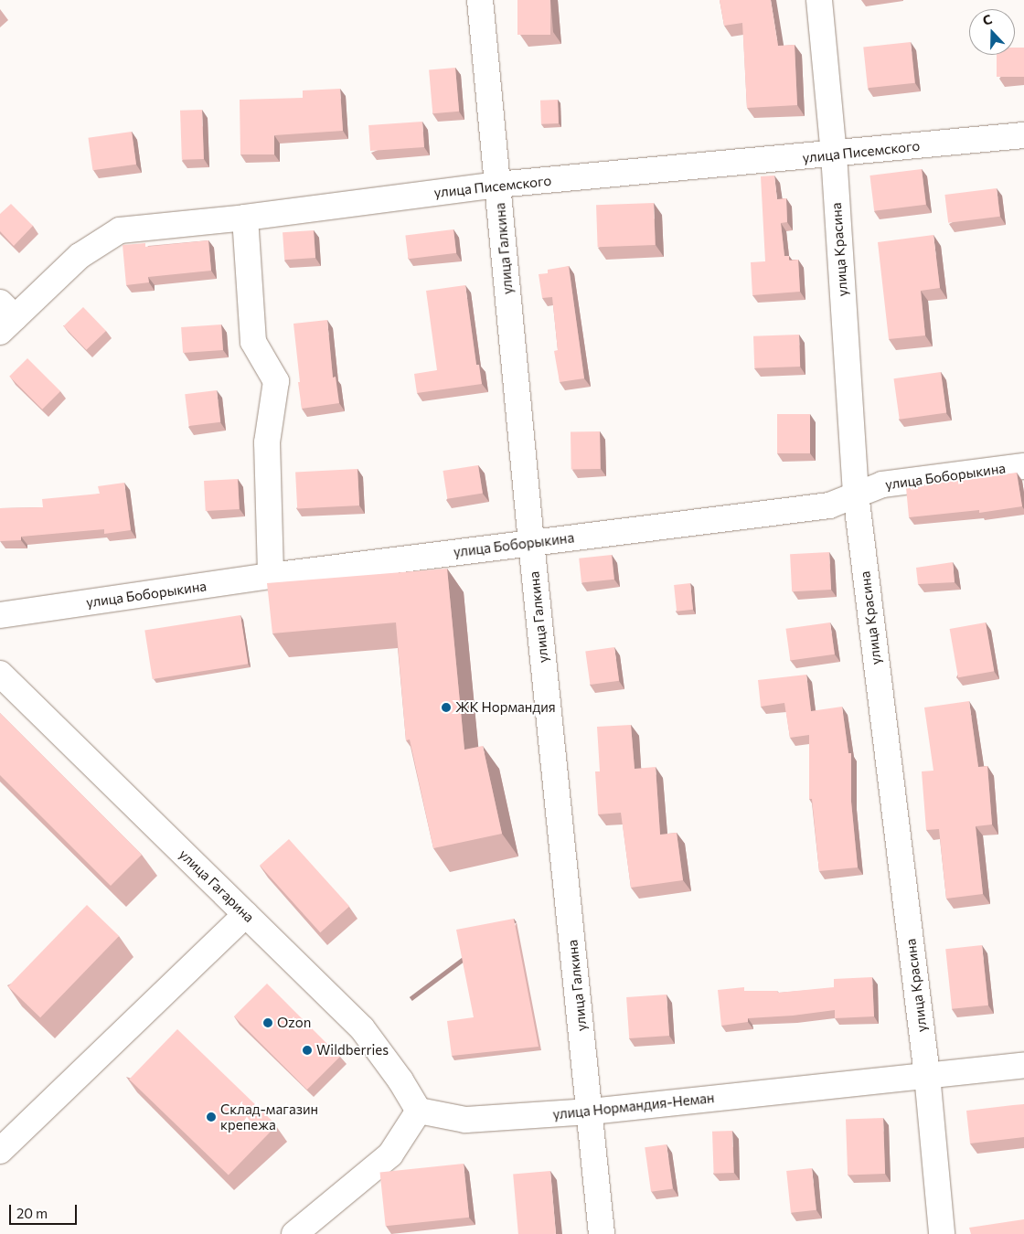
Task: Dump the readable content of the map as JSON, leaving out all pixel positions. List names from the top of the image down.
{
  "streets": {
    "street": [
      "улица Писемского",
      "улица Галкина",
      "улица Красина",
      "улица Боборыкина",
      "улица Гагарина",
      "улица Нормандия-Неман"
    ]
  },
  "crossings": [
    ["улица Писемского", "улица Галкина"],
    ["улица Писемского", "улица Красина"],
    ["улица Галкина", "улица Боборыкина"],
    ["улица Галкина", "улица Нормандия-Неман"],
    ["улица Красина", "улица Боборыкина"],
    ["улица Красина", "улица Нормандия-Неман"],
    ["улица Гагарина", "улица Нормандия-Неман"]
  ],
  "places": [
    "ЖК Нормандия",
    "Ozon",
    "Wildberries",
    "Склад-магазин крепежа"
  ],
  "scale_bar": "20 m",
  "north": "top"
}
